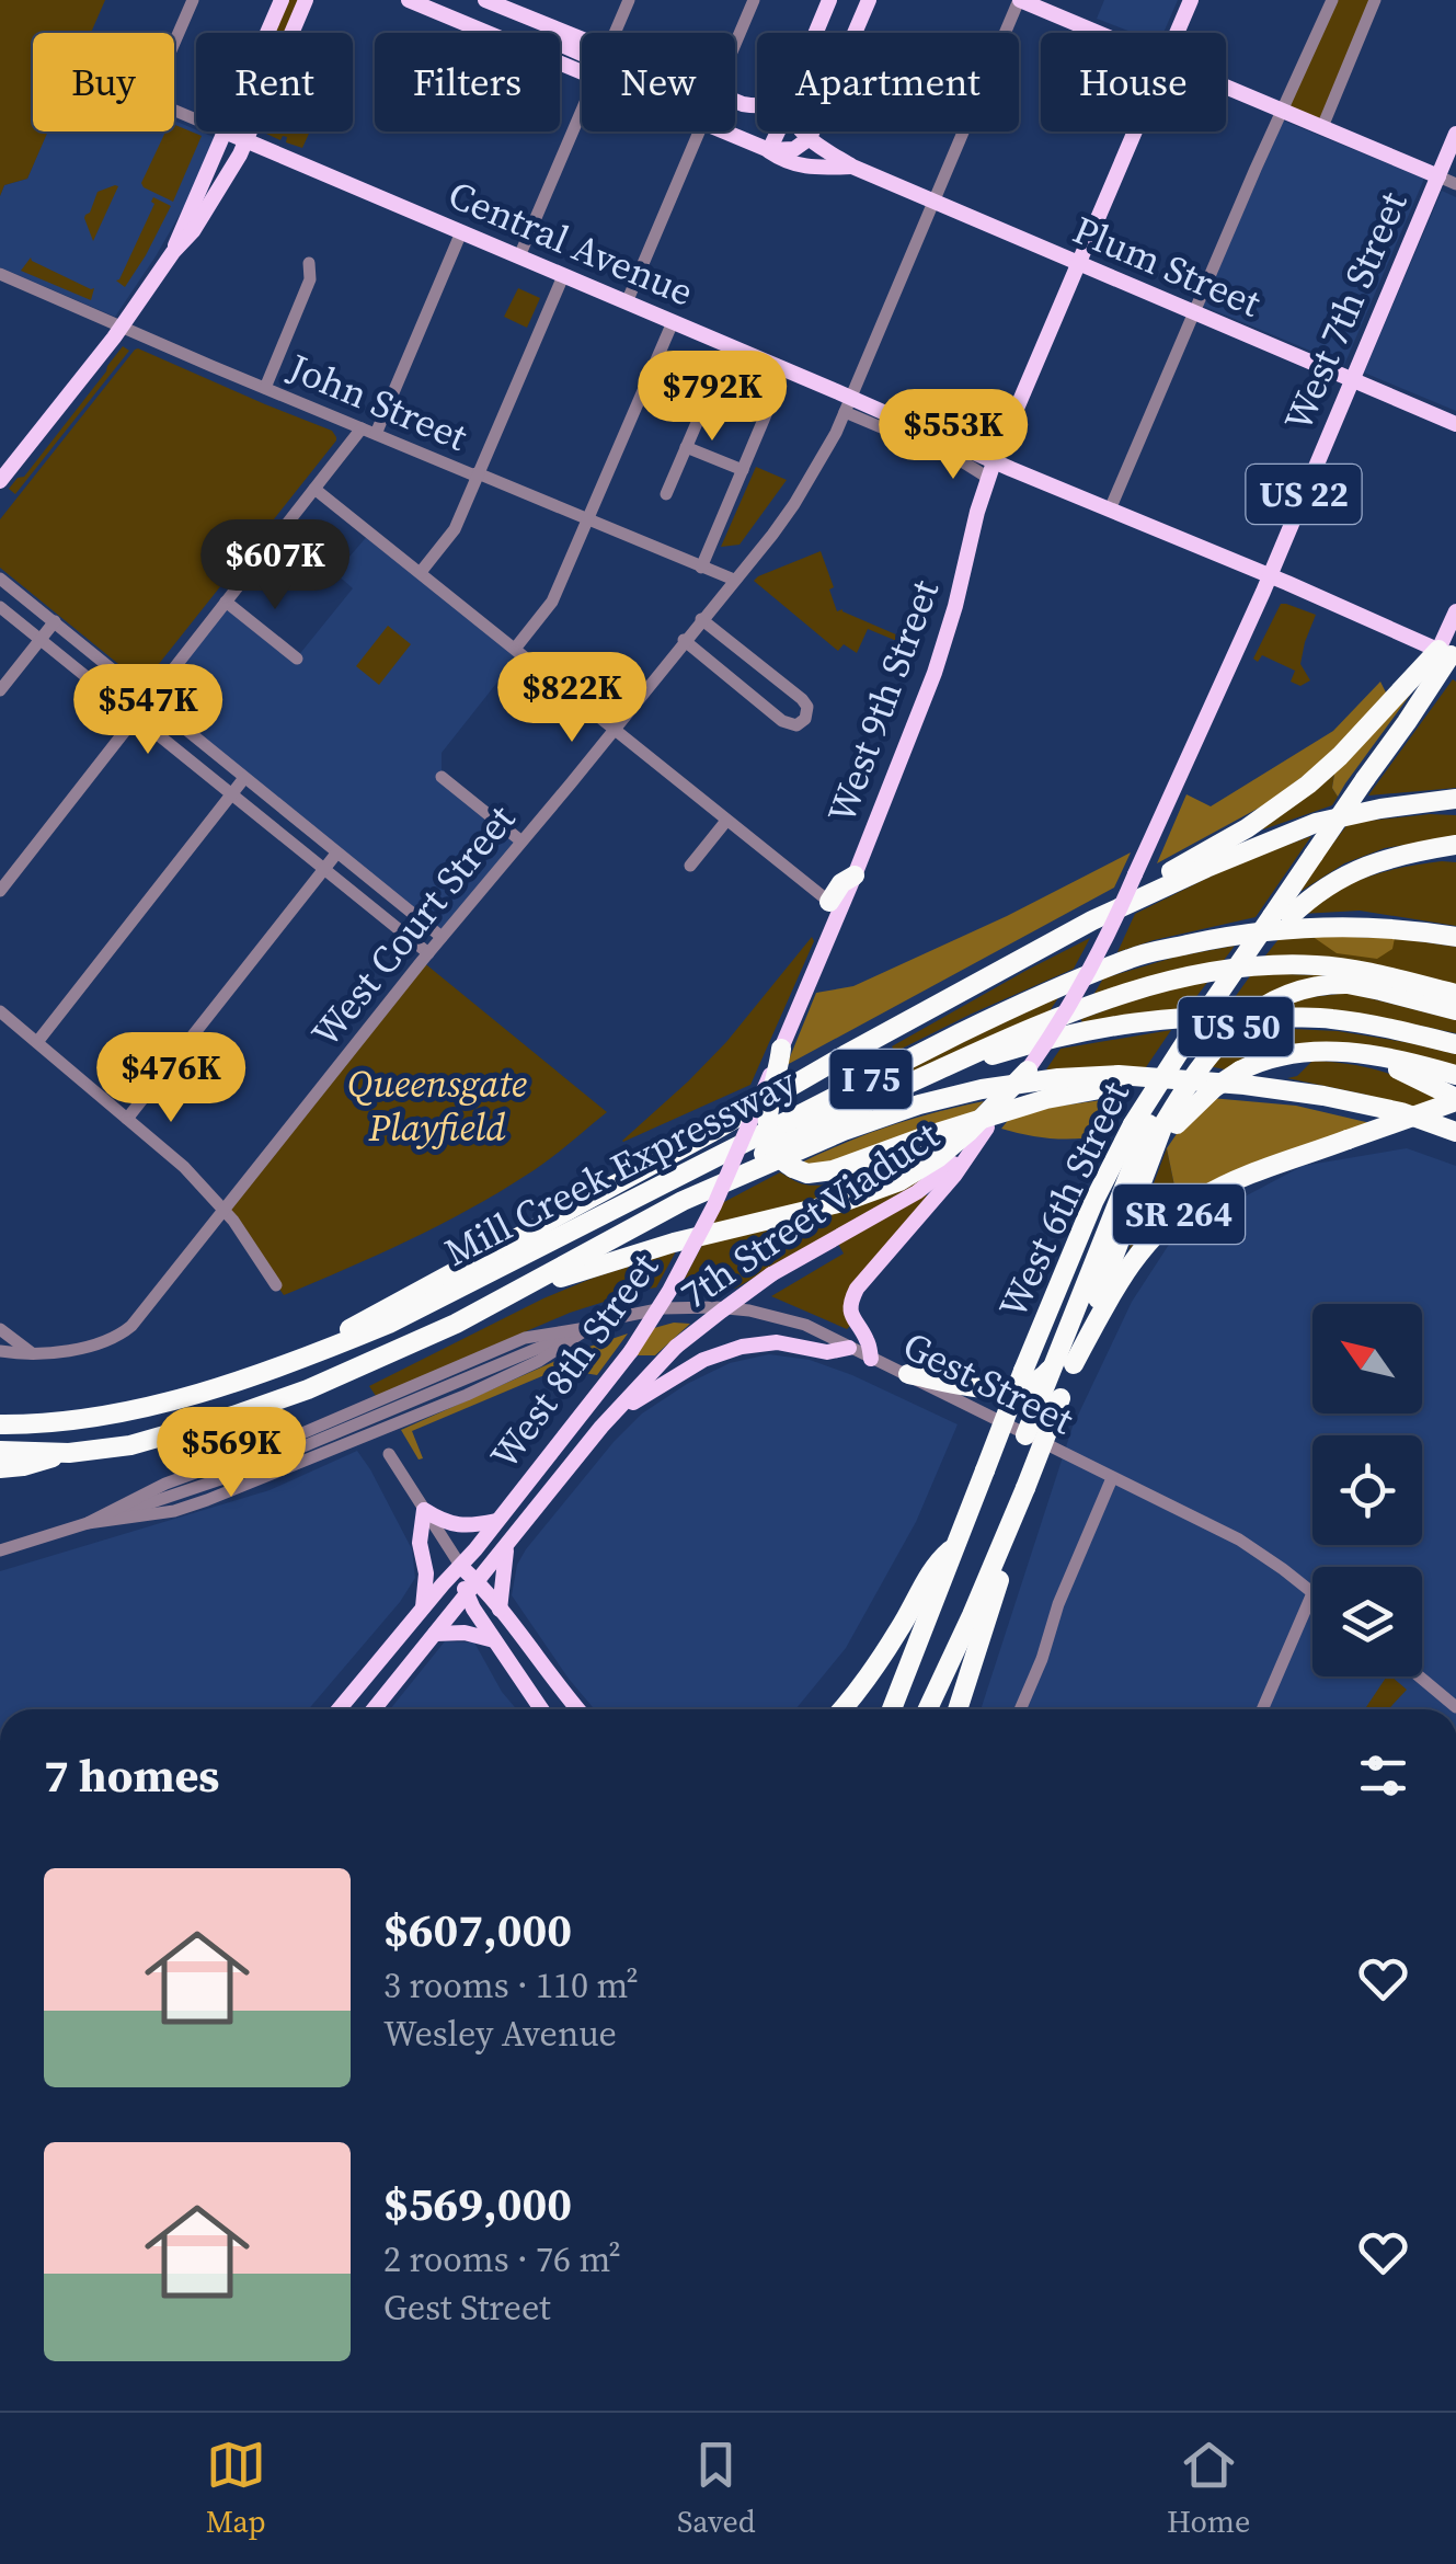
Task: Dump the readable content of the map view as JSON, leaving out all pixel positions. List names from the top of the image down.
{
  "streets": {
    "highway": [
      "US 50",
      "I 75",
      "Mill Creek Expressway",
      "West 6th Street",
      "SR 264"
    ],
    "main road": [
      "Central Avenue",
      "Plum Street",
      "West 7th Street",
      "US 22",
      "West 9th Street",
      "7th Street Viaduct",
      "West 8th Street"
    ],
    "street": ["John Street", "West Court Street", "Gest Street"]
  },
  "crossings": [
    ["Central Avenue", "West 7th Street"],
    ["Central Avenue", "West 9th Street"],
    ["Central Avenue", "West Court Street"],
    ["Plum Street", "West 7th Street"],
    ["Plum Street", "West 9th Street"],
    ["Plum Street", "West Court Street"],
    ["John Street", "West Court Street"],
    ["West 9th Street", "West 8th Street"],
    ["US 50", "West 6th Street"],
    ["US 50", "SR 264"],
    ["7th Street Viaduct", "West 8th Street"]
  ],
  "parks": ["Queensgate Playfield"],
  "north": "top left",
  "page": {
    "chip": [
      "Buy",
      "Rent",
      "Filters",
      "New",
      "Apartment",
      "House"
    ],
    "price": [
      "$792K",
      "$553K",
      "$607K",
      "$822K",
      "$547K",
      "$476K",
      "$569K"
    ],
    "heading": "7 homes",
    "list": [
      {
        "name": "$607,000",
        "note": "3 rooms · 110 m² · Wesley Avenue"
      },
      {
        "name": "$569,000",
        "note": "2 rooms · 76 m² · Gest Street"
      }
    ],
    "tabs": ["Map", "Saved", "Home"]
  }
}
